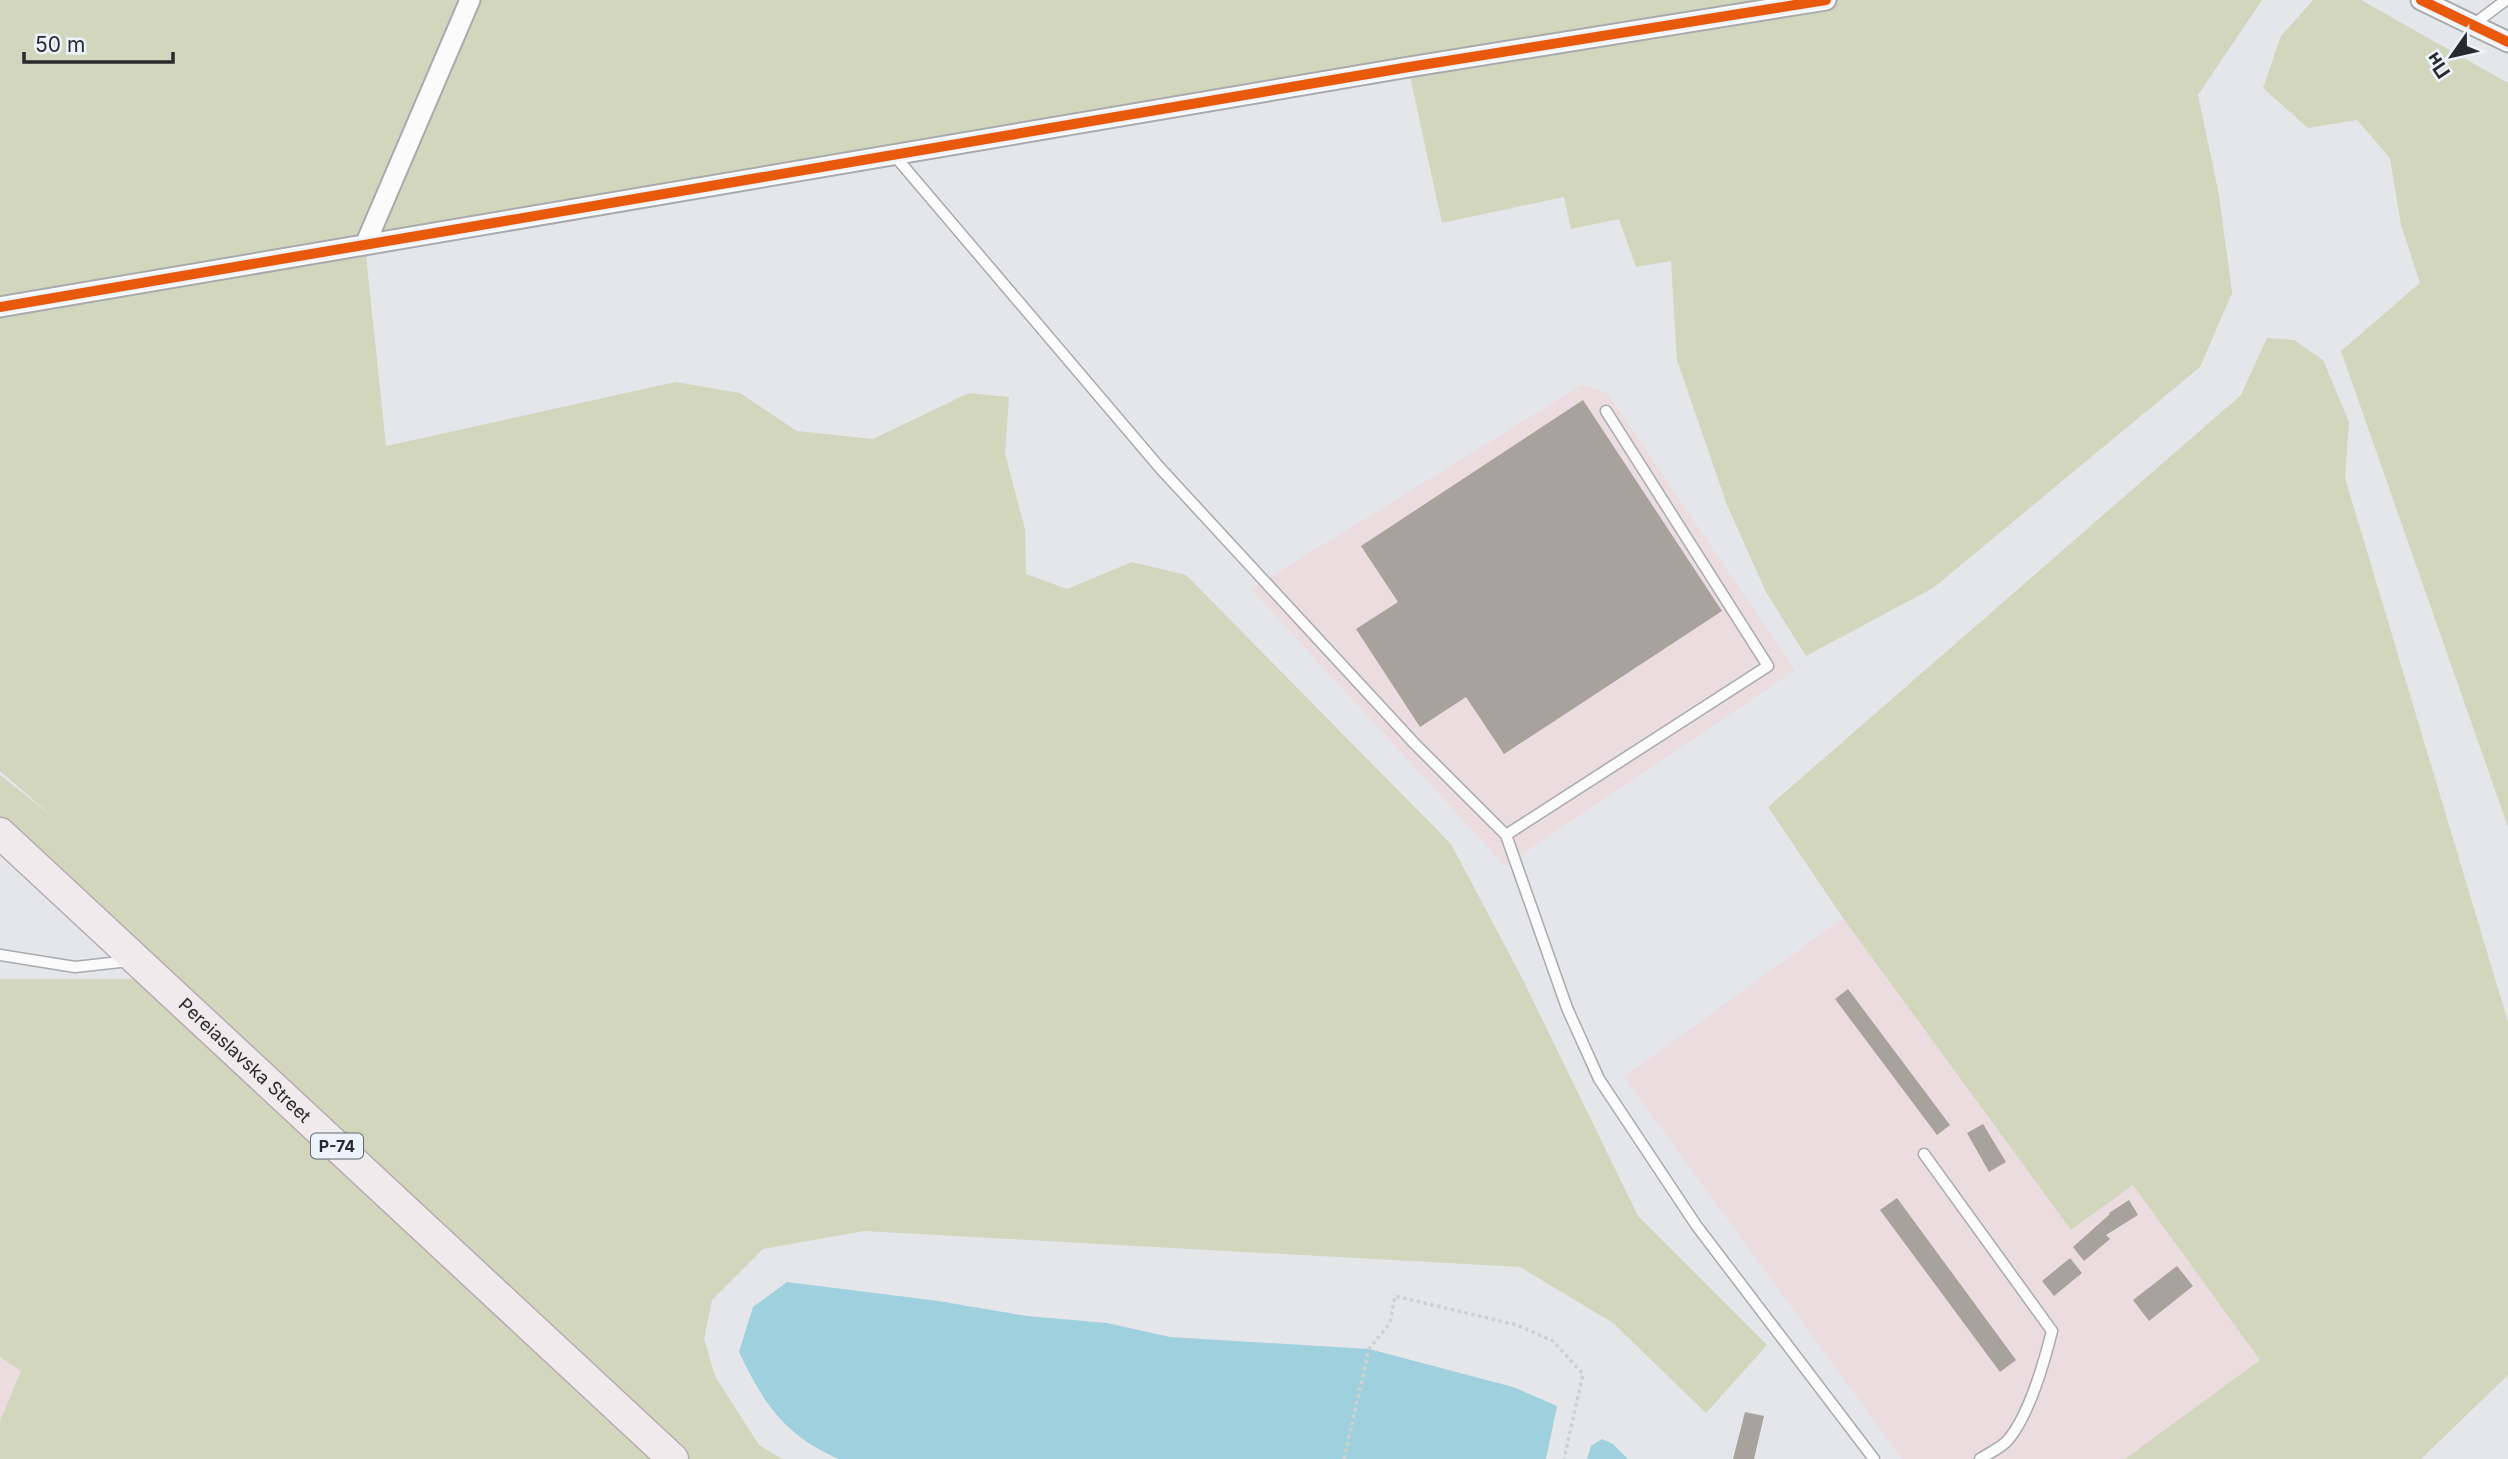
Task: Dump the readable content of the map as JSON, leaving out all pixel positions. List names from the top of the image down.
{
  "streets": {
    "main road": ["Pereiaslavska Street", "Р-74"]
  },
  "scale_bar": "50 m",
  "north": "bottom left"
}
